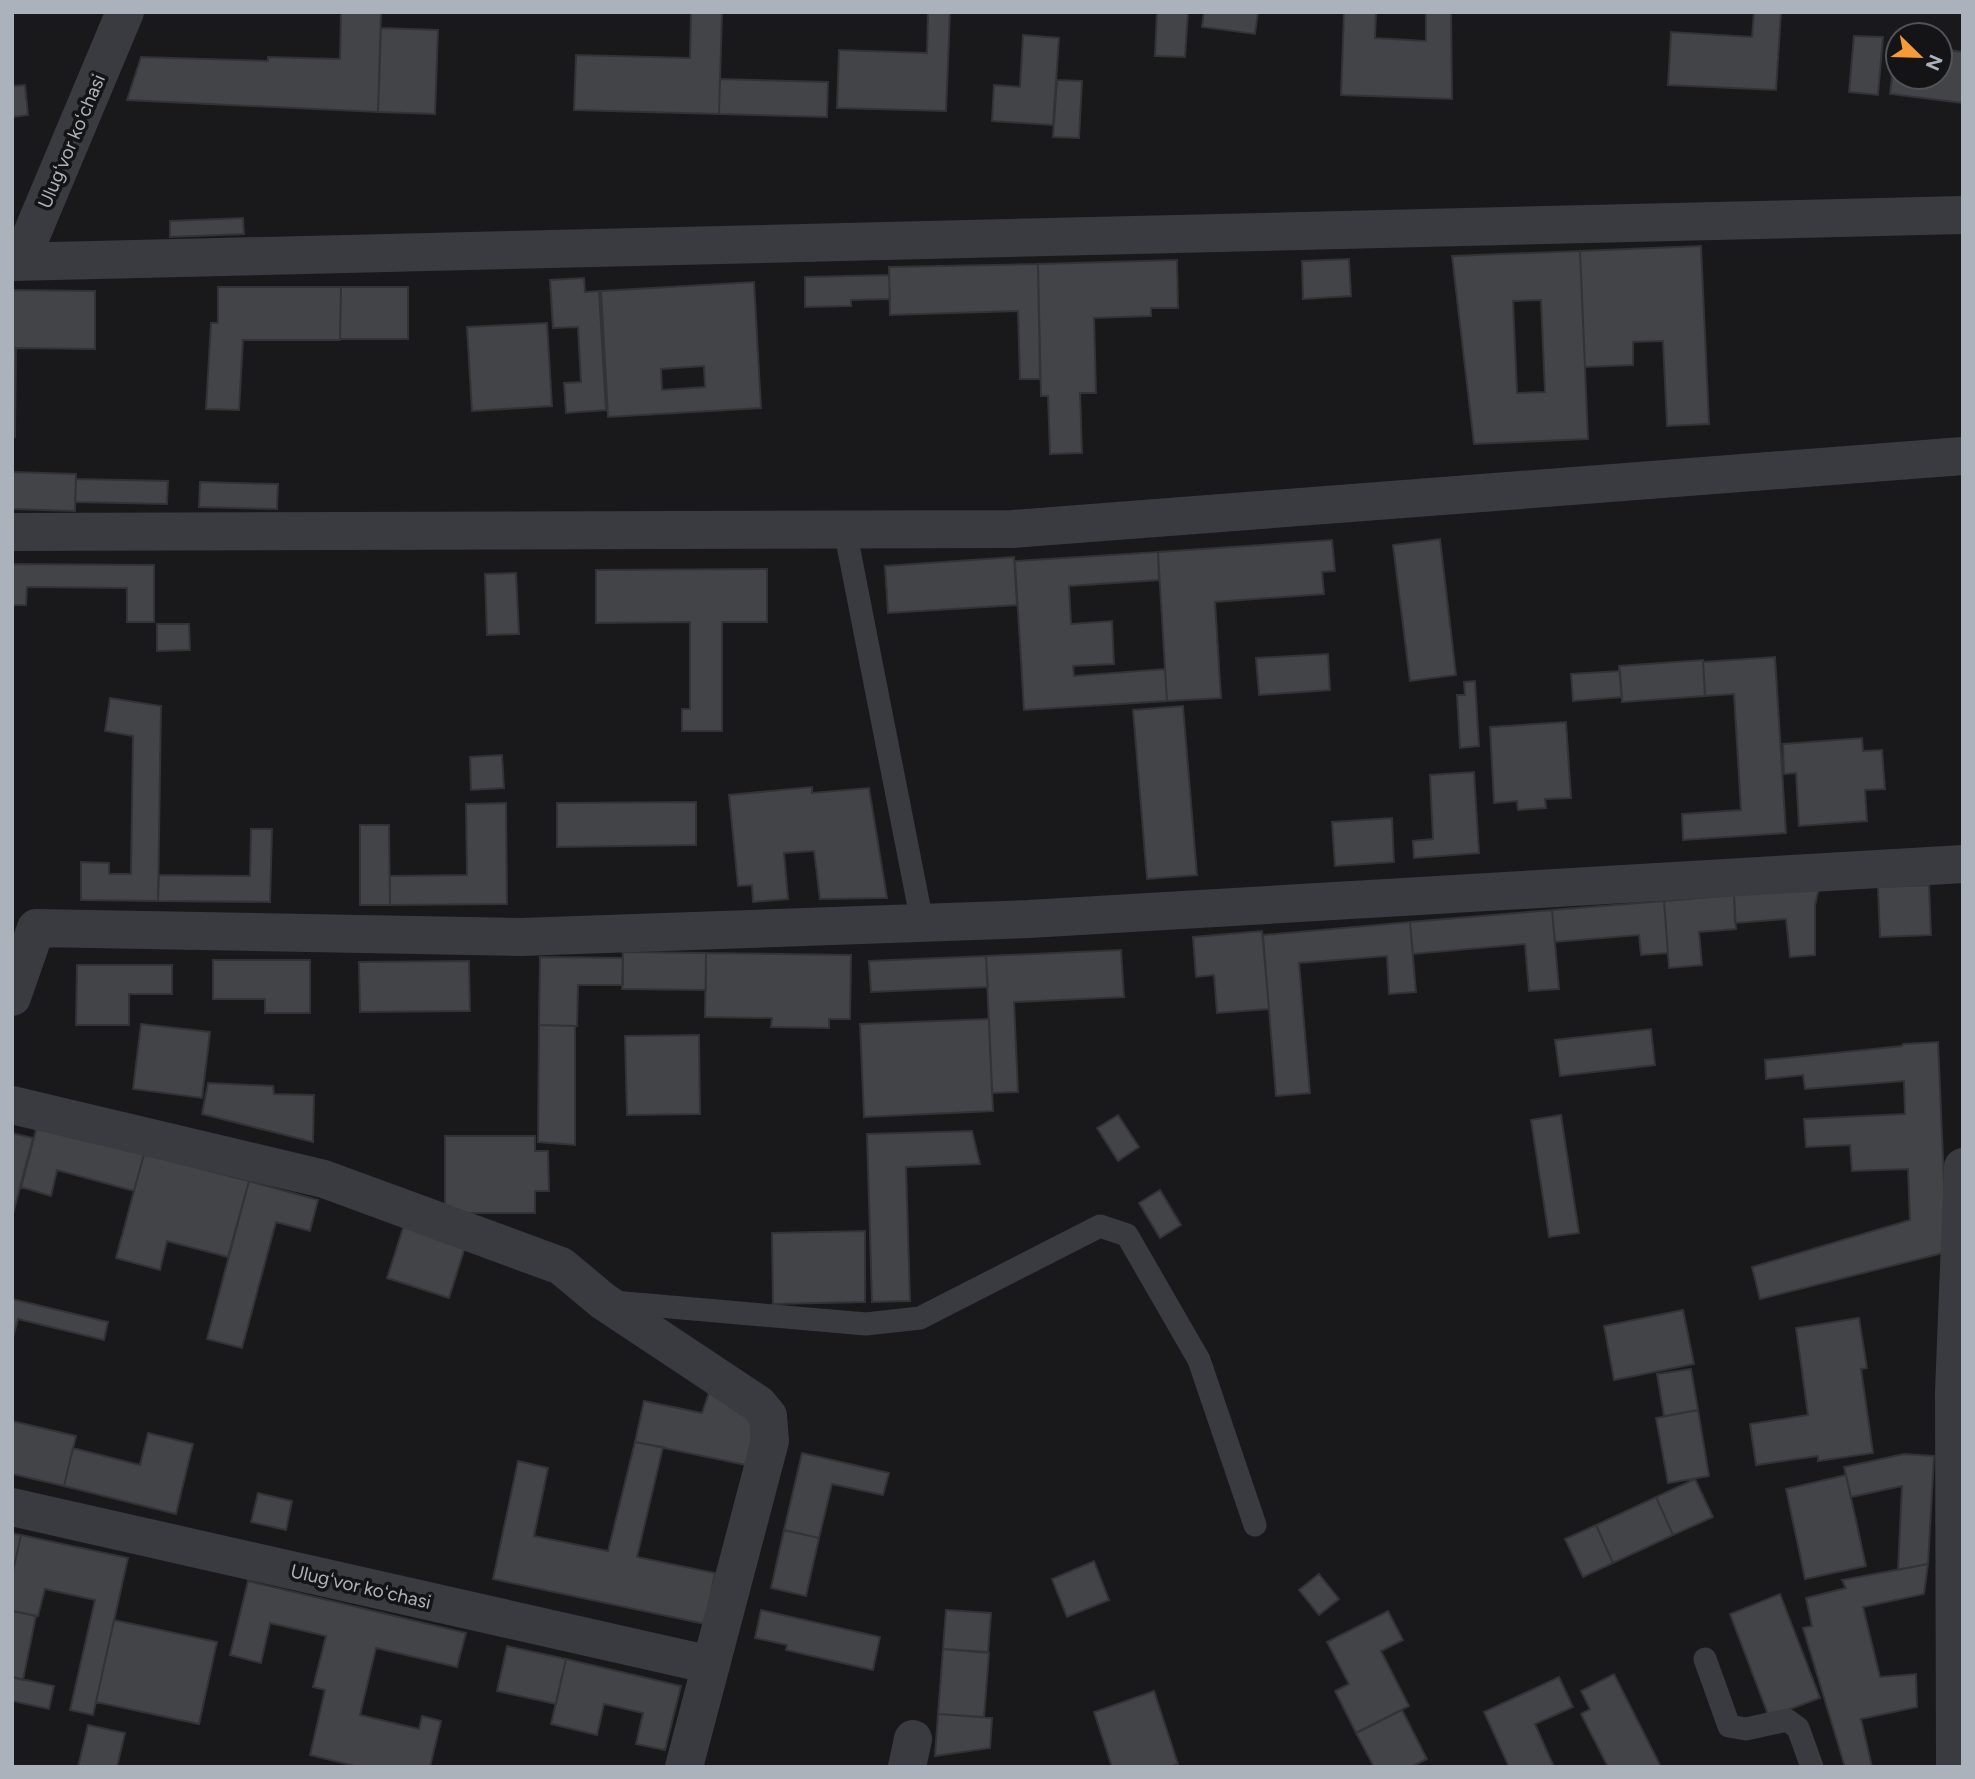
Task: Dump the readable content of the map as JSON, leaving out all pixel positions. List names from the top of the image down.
{
  "streets": {
    "street": ["Ulugʻvor koʻchasi"]
  },
  "north": "bottom right"
}
